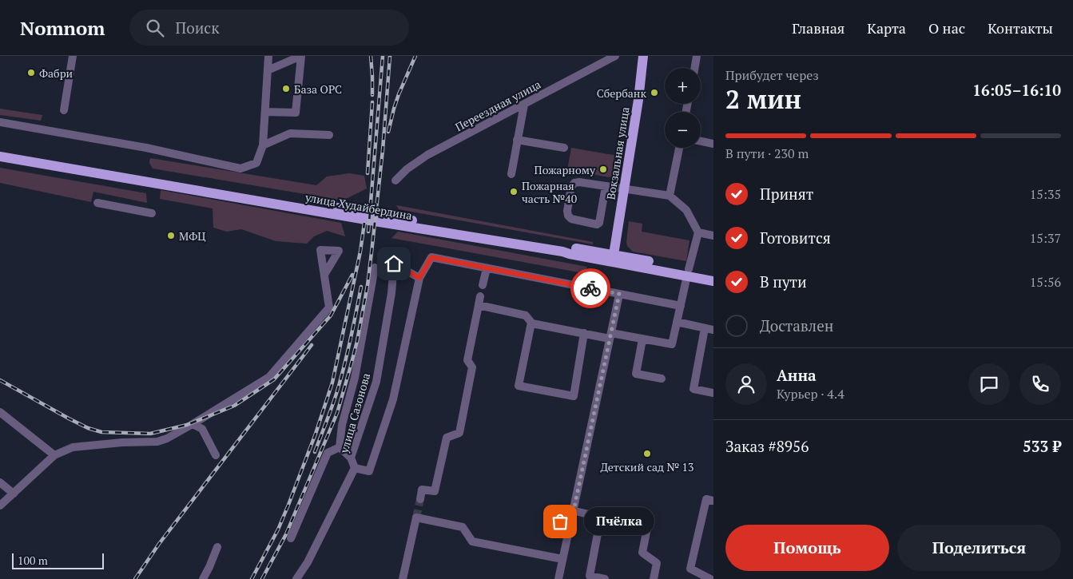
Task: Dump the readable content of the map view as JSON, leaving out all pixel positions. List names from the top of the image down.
{
  "streets": {
    "main road": ["Вокзальная улица", "улица Худайбердина"],
    "street": ["Переездная улица", "улица Сазонова"]
  },
  "crossings": [
    ["Вокзальная улица", "улица Худайбердина"]
  ],
  "places": [
    "Фабри",
    "База ОРС",
    "Сбербанк",
    "Пожарному",
    "Пожарная часть №40",
    "МФЦ",
    "Детский сад № 13",
    "Пчёлка"
  ],
  "scale_bar": "100 m",
  "page": {
    "header": "Nomnom",
    "search": "Поиск",
    "nav": [
      "Главная",
      "Карта",
      "О нас",
      "Контакты"
    ],
    "heading": ["2 мин", "Прибудет через", "16:05–16:10"],
    "panel": [
      "Анна",
      "Курьер · 4.4",
      "Заказ #8956",
      "533 ₽"
    ],
    "map_buttons": ["+", "−"],
    "bar": "В пути · 230 m",
    "list": [
      ["Принят", "15:35"],
      ["Готовится", "15:37"],
      ["В пути", "15:56"],
      "Доставлен"
    ],
    "bubble": "Пчёлка",
    "buttons": ["Помощь", "Поделиться"],
    "scale": "100 m"
  }
}
